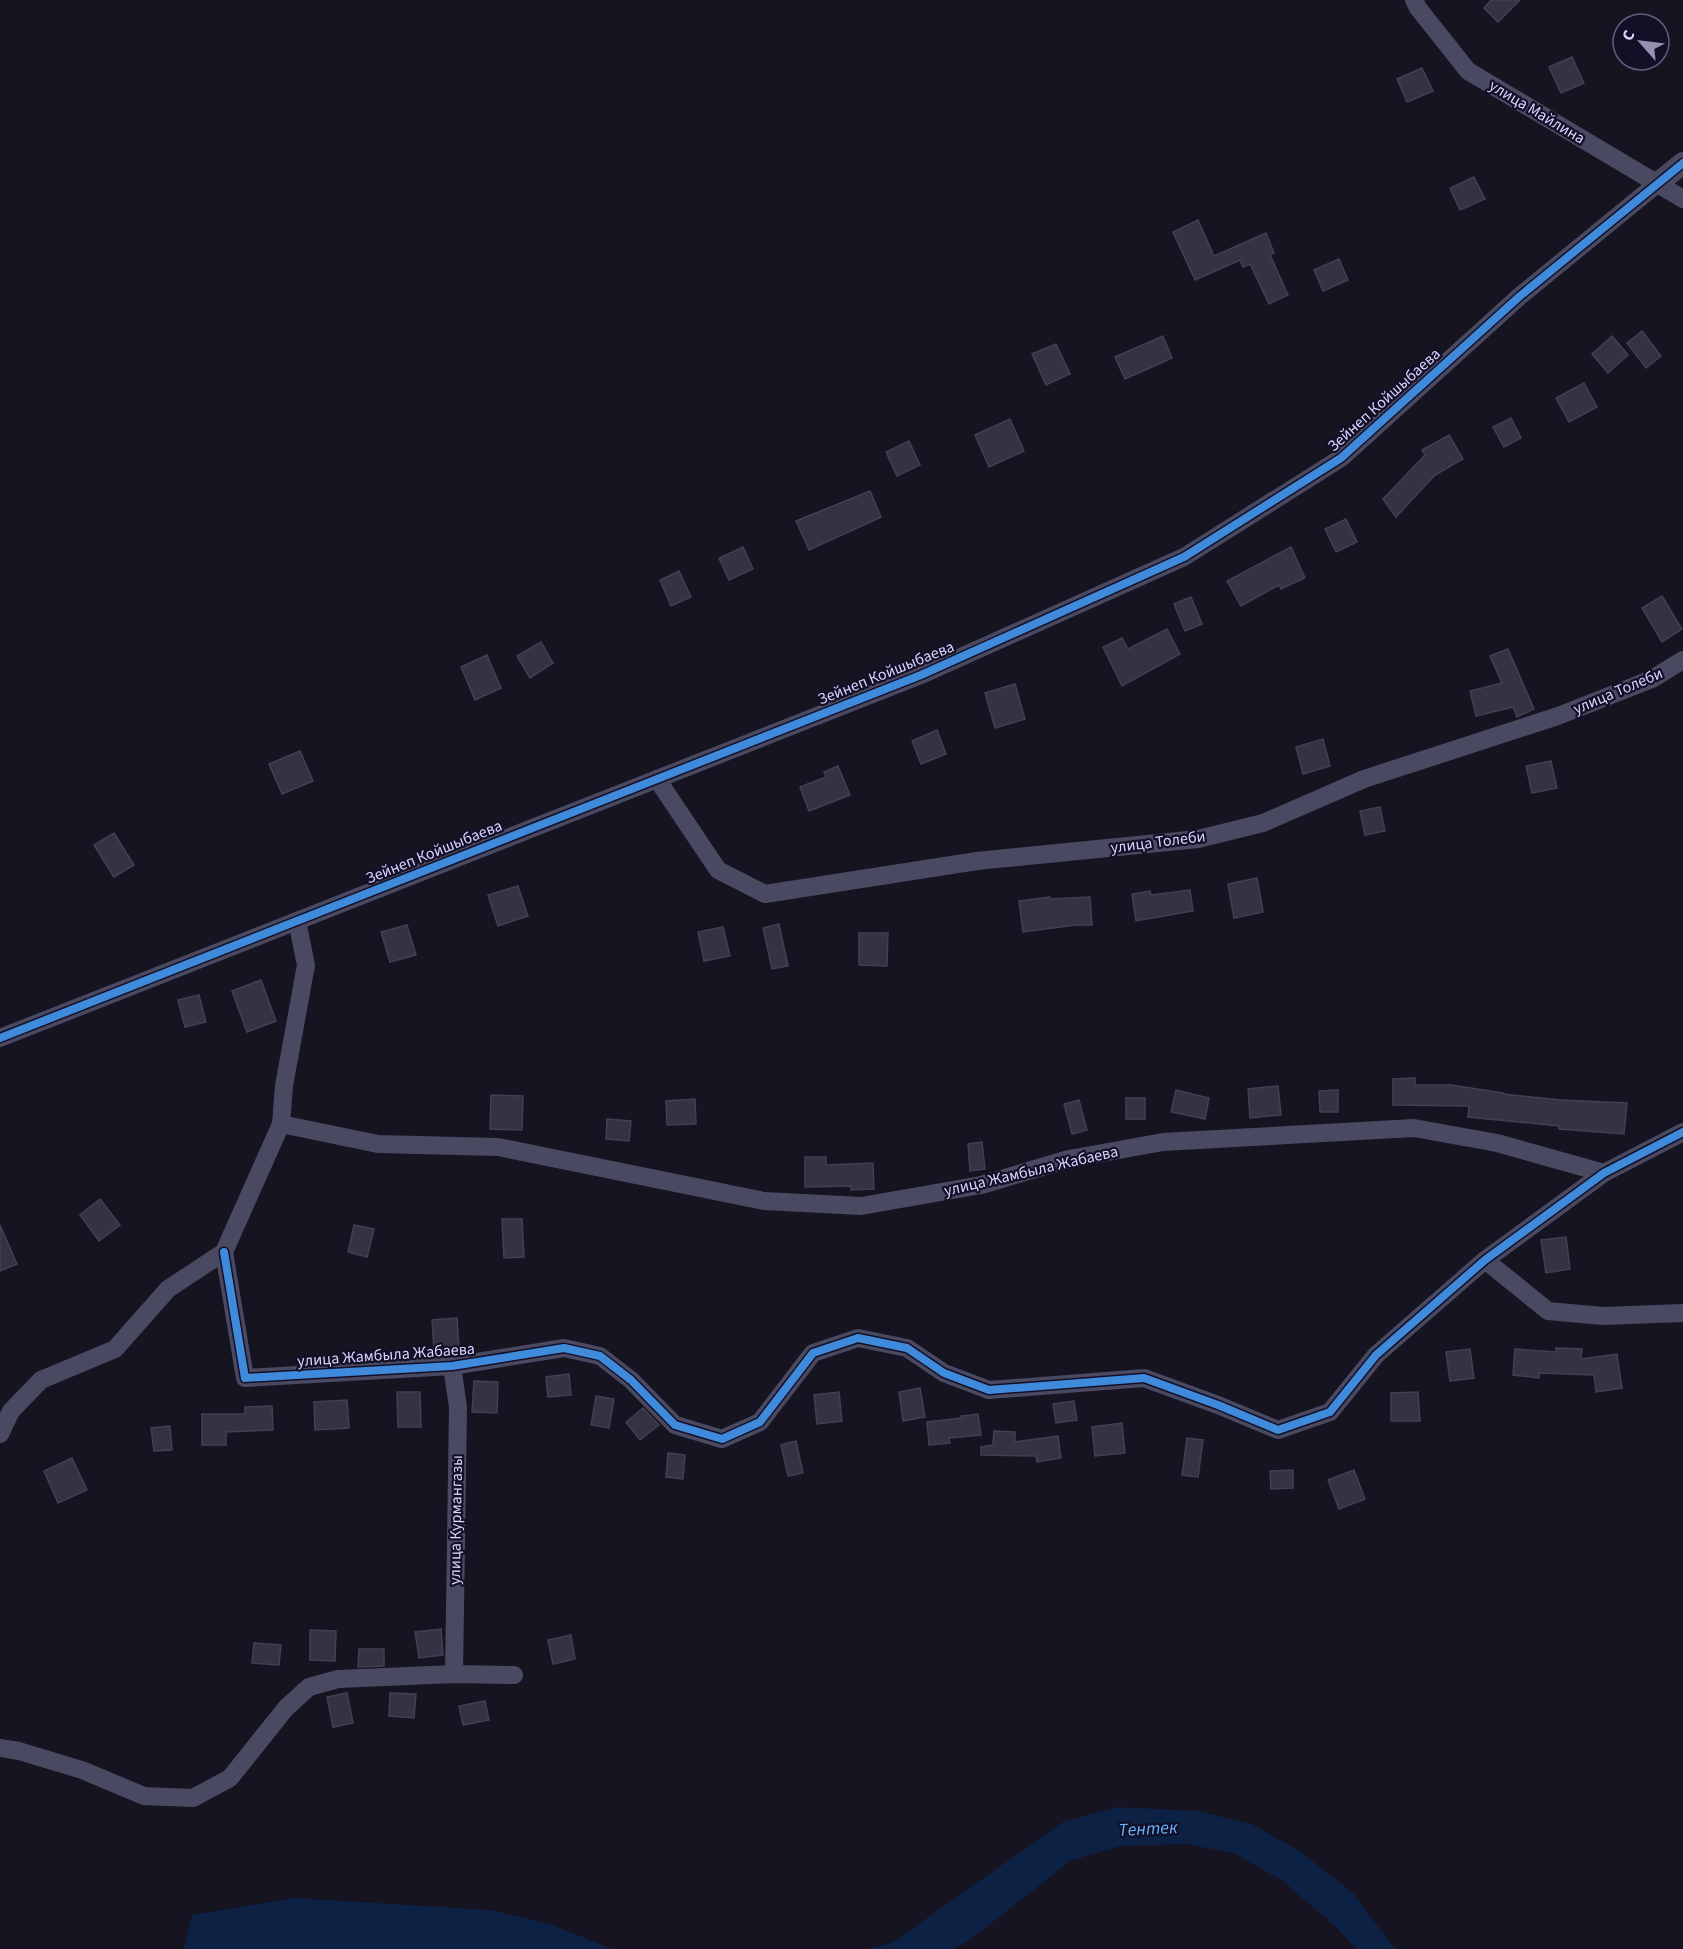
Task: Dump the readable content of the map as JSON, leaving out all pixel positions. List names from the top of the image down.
{
  "streets": {
    "street": [
      "улица Майлина",
      "Зейнеп Койшыбаева",
      "улица Толеби",
      "улица Жамбыла Жабаева",
      "улица Курмангазы"
    ]
  },
  "crossings": [
    ["улица Майлина", "Зейнеп Койшыбаева"],
    ["Зейнеп Койшыбаева", "улица Толеби"],
    ["улица Жамбыла Жабаева", "улица Курмангазы"]
  ],
  "water": ["Тентек"],
  "north": "top left"
}
